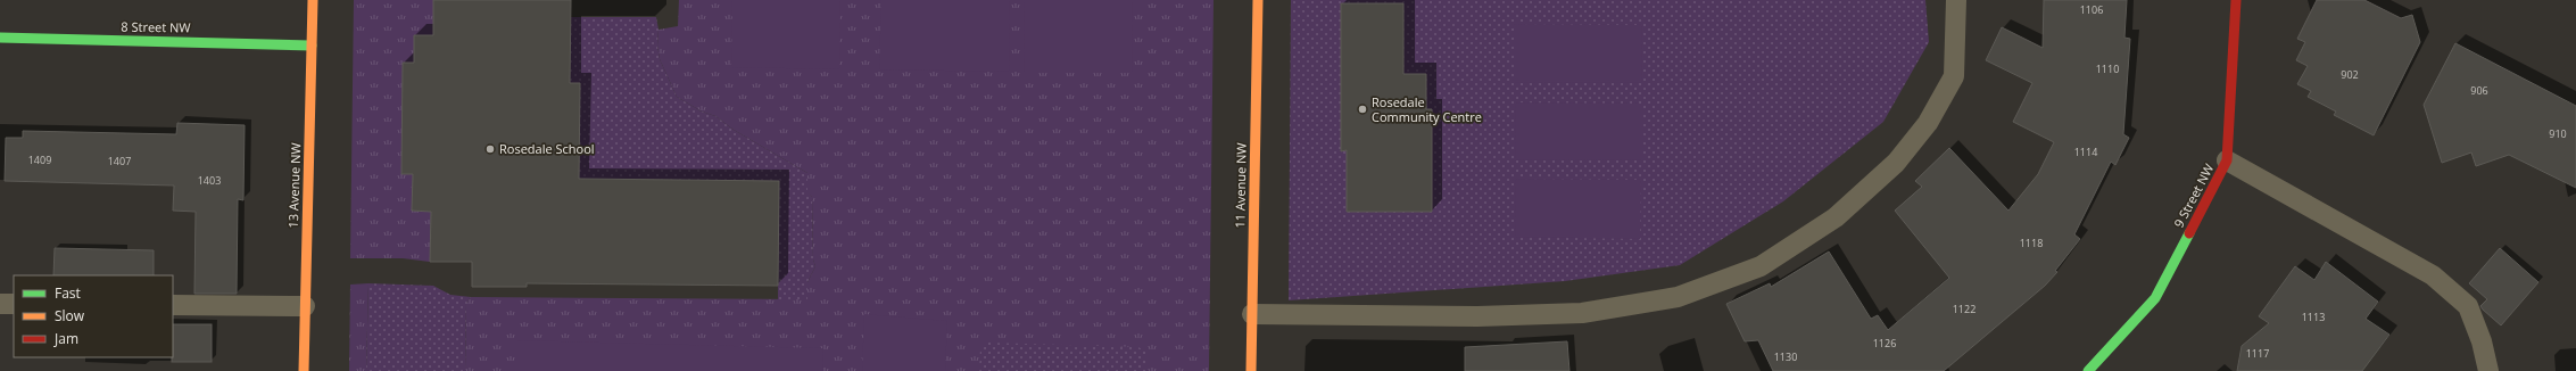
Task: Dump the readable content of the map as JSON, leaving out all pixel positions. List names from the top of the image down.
{
  "streets": {
    "street": [
      "8 Street NW",
      "13 Avenue NW",
      "11 Avenue NW",
      "9 Street NW"
    ]
  },
  "crossings": [
    ["8 Street NW", "13 Avenue NW"]
  ],
  "places": ["Rosedale Community Centre", "Rosedale School"],
  "house_numbers": [
    "1106",
    "1110",
    "902",
    "906",
    "910",
    "1114",
    "1409",
    "1407",
    "1403",
    "1118",
    "1122",
    "1113",
    "1126",
    "1117",
    "1130"
  ],
  "legend": ["Fast", "Slow", "Jam"]
}
